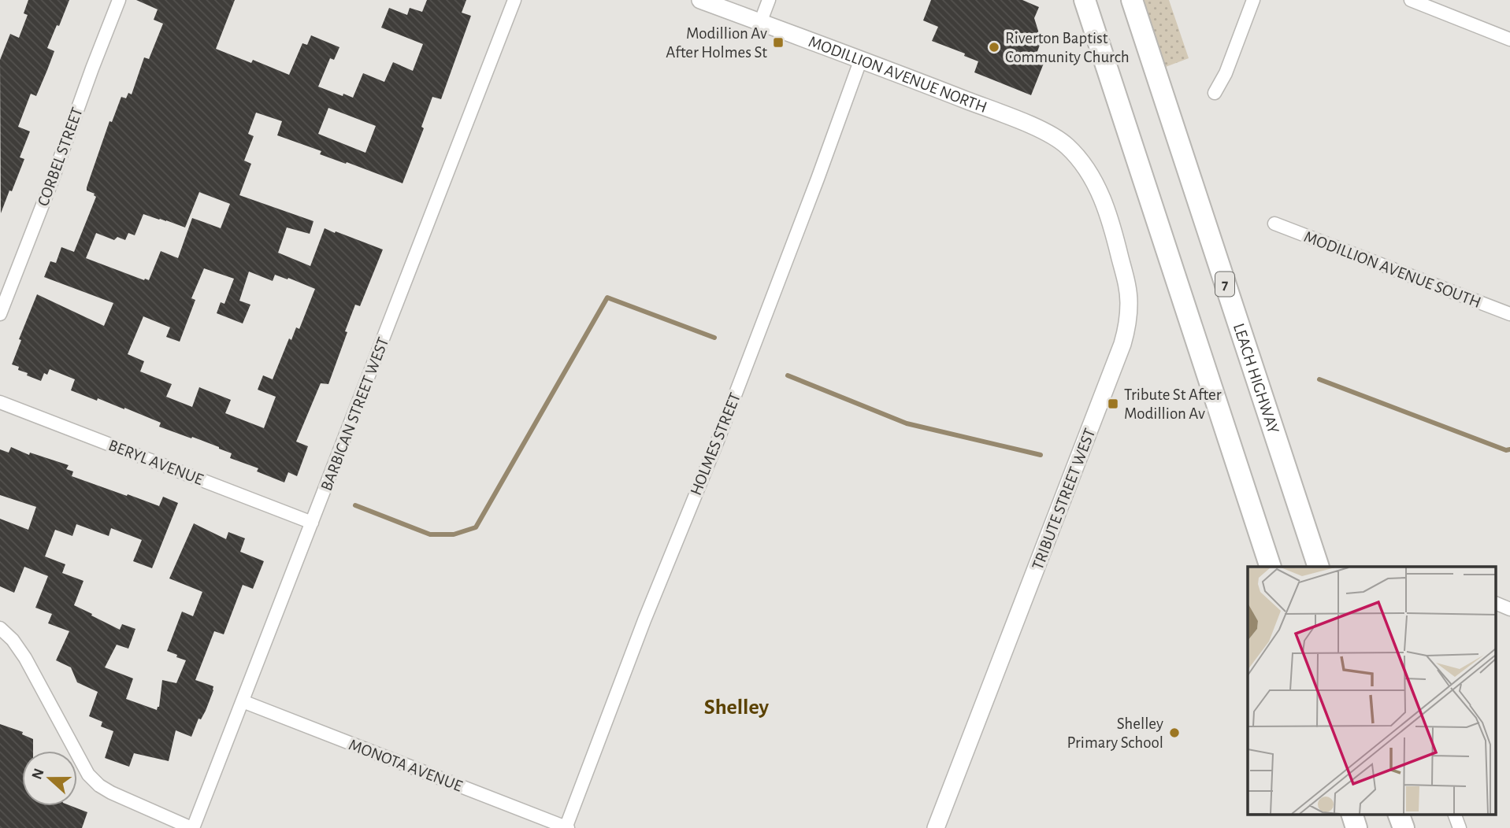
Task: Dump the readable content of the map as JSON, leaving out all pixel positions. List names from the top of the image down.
{
  "streets": {
    "highway": ["7", "LEACH HIGHWAY"],
    "street": [
      "MODILLION AVENUE NORTH",
      "CORBEL STREET",
      "MODILLION AVENUE SOUTH",
      "BARBICAN STREET WEST",
      "HOLMES STREET",
      "BERYL AVENUE",
      "TRIBUTE STREET WEST",
      "MONOTA AVENUE"
    ]
  },
  "crossings": [
    ["MODILLION AVENUE NORTH", "HOLMES STREET"],
    ["MODILLION AVENUE NORTH", "TRIBUTE STREET WEST"],
    ["BARBICAN STREET WEST", "BERYL AVENUE"],
    ["BARBICAN STREET WEST", "MONOTA AVENUE"],
    ["HOLMES STREET", "MONOTA AVENUE"]
  ],
  "districts": ["Shelley"],
  "places": {
    "transit": ["Modillion Av After Holmes St", "Tribute St After Modillion Av"],
    "other": ["Riverton Baptist Community Church", "Shelley Primary School"]
  },
  "north": "left"
}
